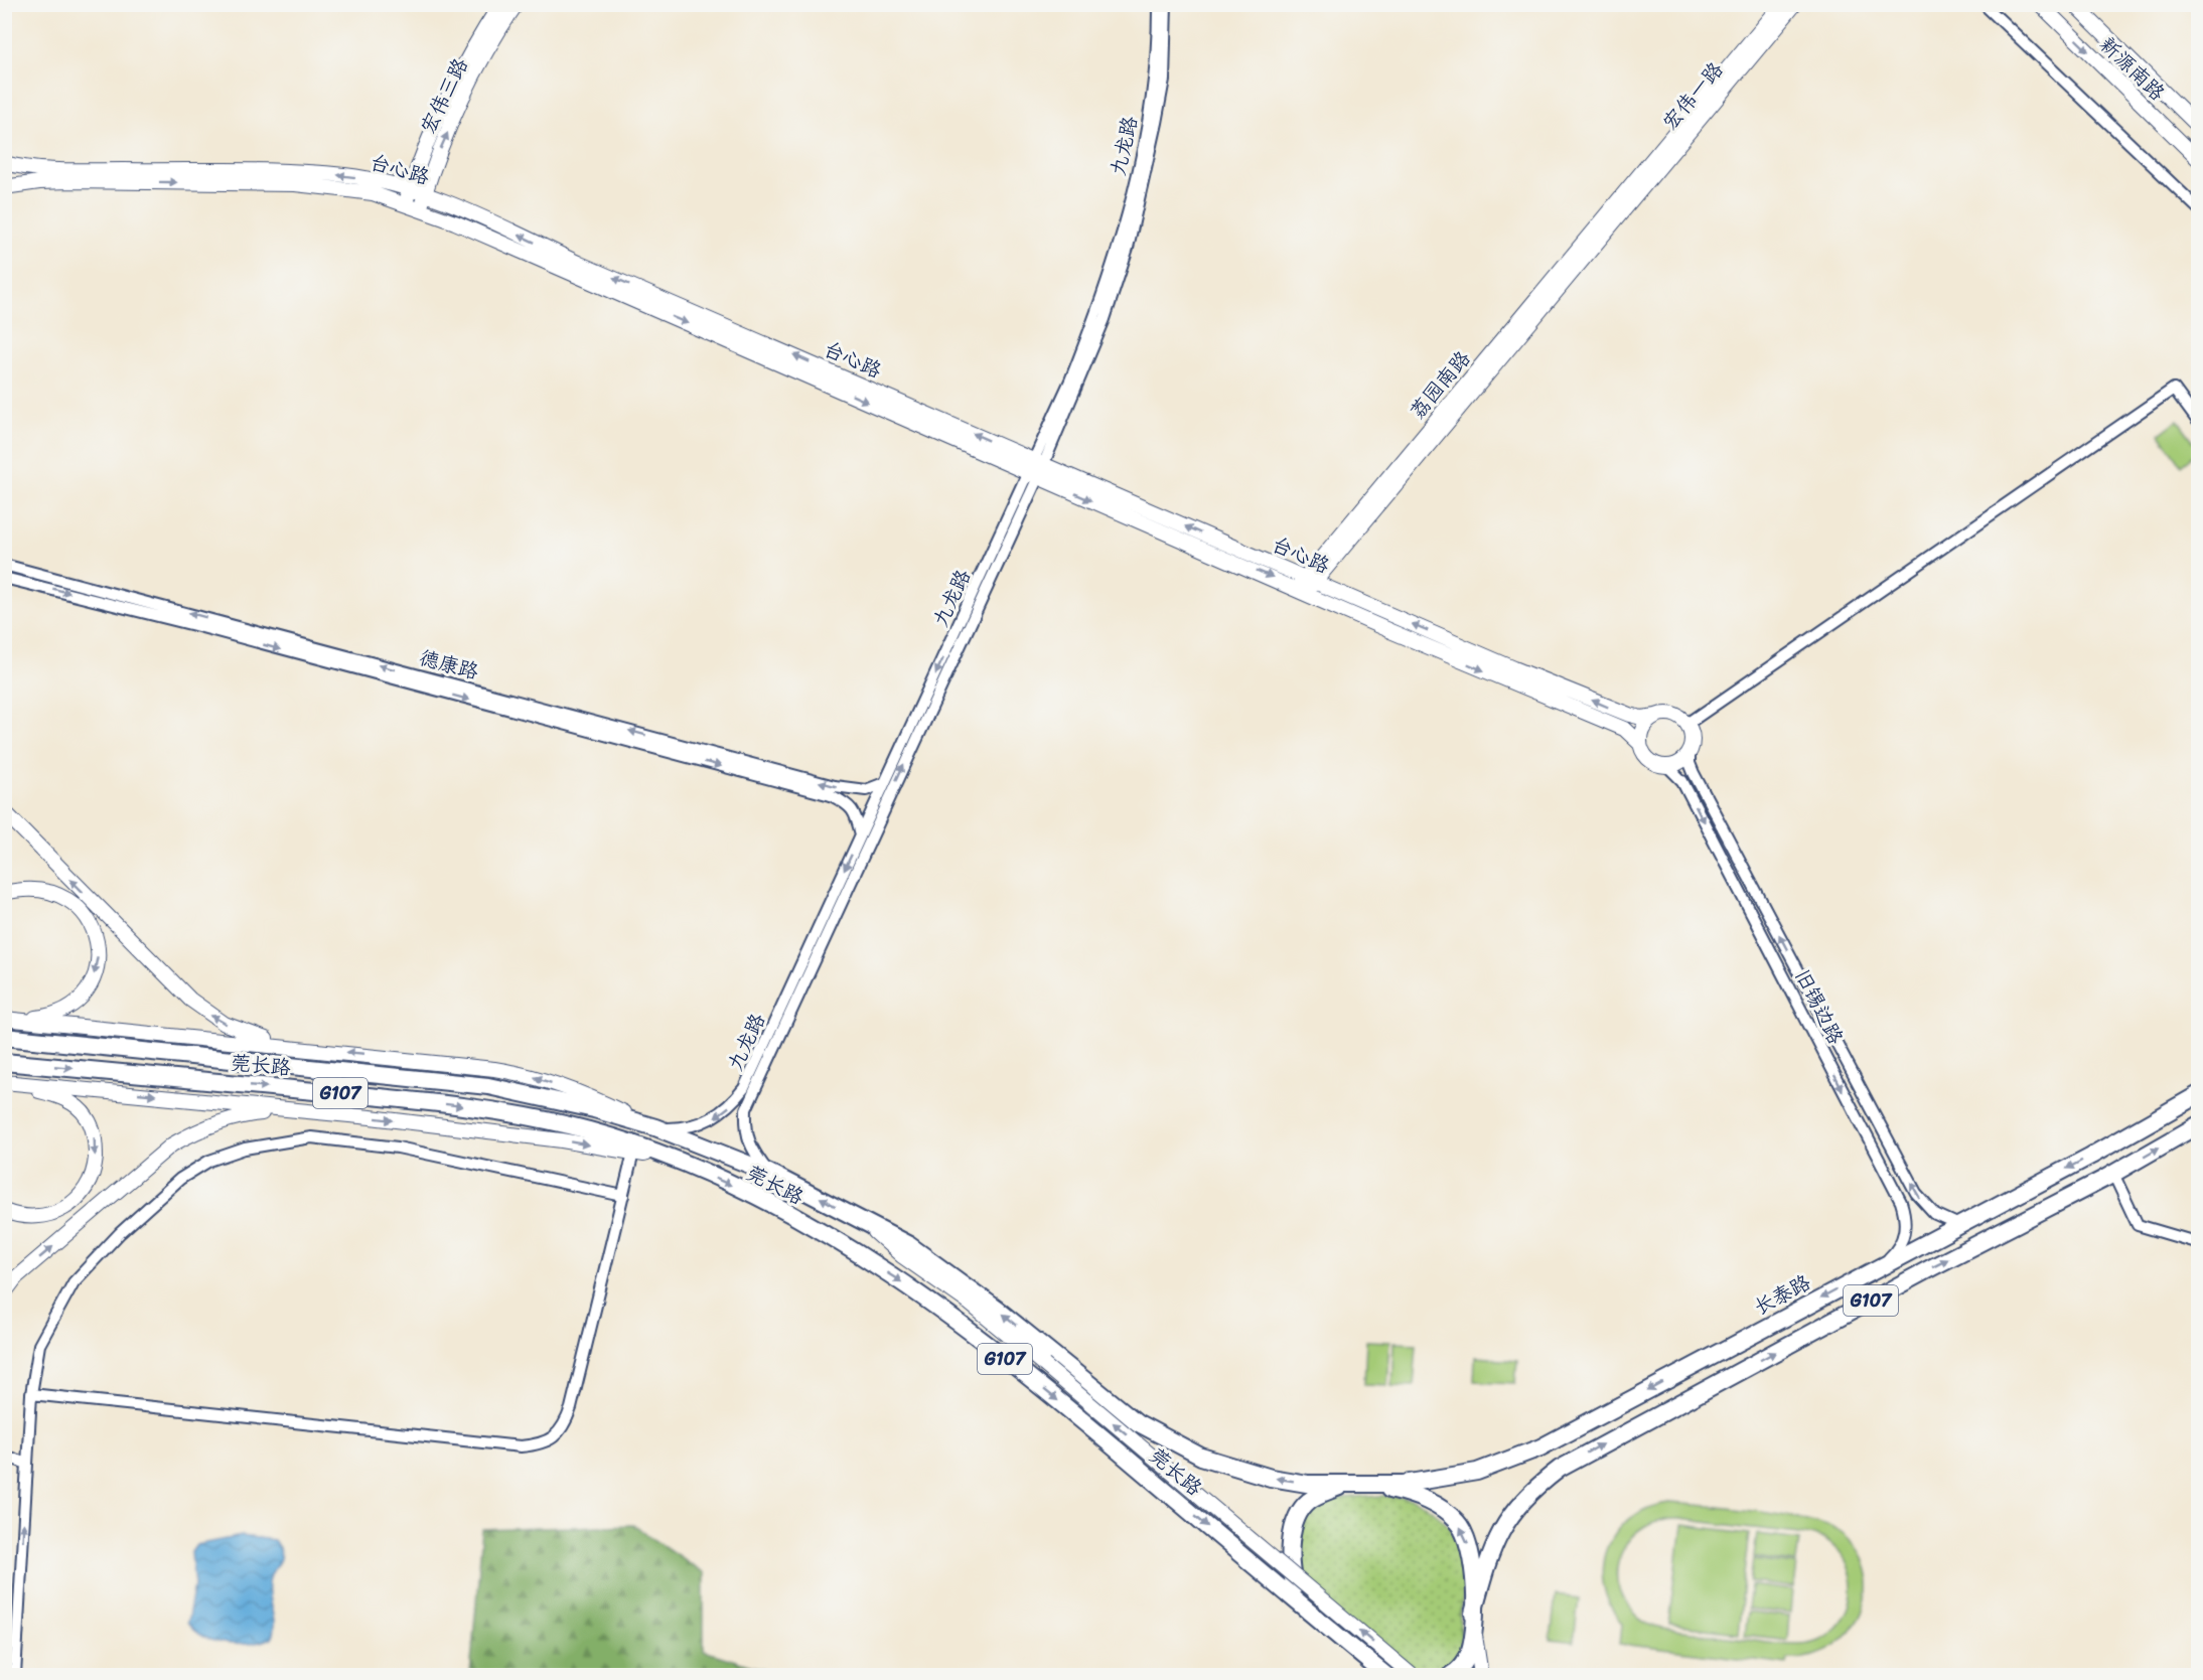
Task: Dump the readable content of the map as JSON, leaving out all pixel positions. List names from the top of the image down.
{
  "streets": {
    "highway": ["莞长路", "G107", "长泰路"],
    "main road": [
      "新源南路",
      "宏伟三路",
      "宏伟一路",
      "台心路",
      "荔园南路"
    ],
    "street": ["九龙路", "德康路", "旧锡边路"]
  },
  "crossings": [
    ["宏伟三路", "台心路"],
    ["宏伟一路", "荔园南路"],
    ["九龙路", "台心路"],
    ["九龙路", "德康路"],
    ["九龙路", "莞长路"],
    ["台心路", "荔园南路"],
    ["台心路", "旧锡边路"],
    ["旧锡边路", "长泰路"],
    ["莞长路", "长泰路"]
  ]
}
